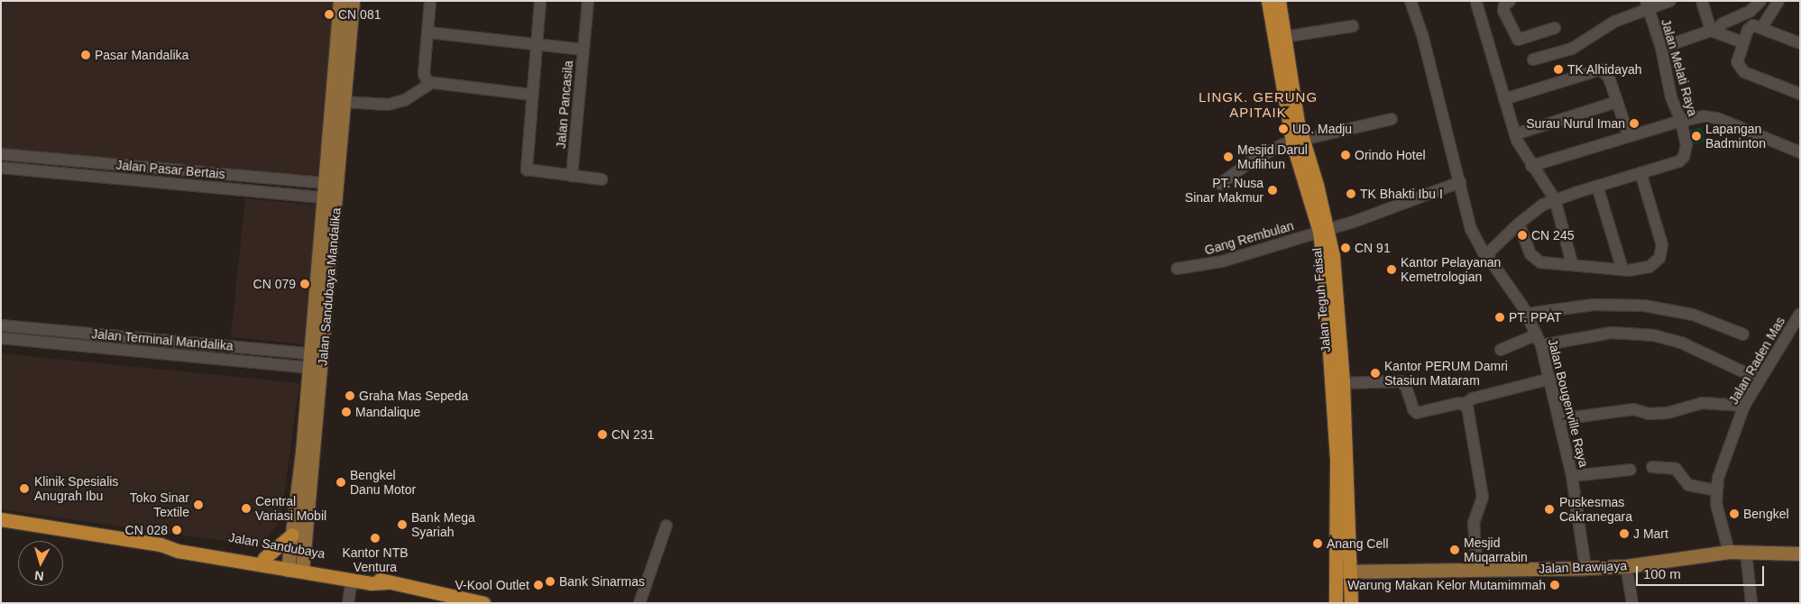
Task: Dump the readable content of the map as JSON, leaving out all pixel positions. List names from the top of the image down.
{
  "streets": {
    "highway": ["Jalan Teguh Faisal", "Jalan Sandubaya"],
    "main road": ["Jalan Sandubaya Mandalika", "Jalan Brawijaya"],
    "street": [
      "Jalan Melati Raya",
      "Jalan Pancasila",
      "Jalan Pasar Bertais",
      "Gang Rembulan",
      "Jalan Terminal Mandalika",
      "Jalan Raden Mas",
      "Jalan Bougenville Raya"
    ]
  },
  "crossings": [
    ["Jalan Pasar Bertais", "Jalan Sandubaya Mandalika"],
    ["Gang Rembulan", "Jalan Teguh Faisal"],
    ["Gang Rembulan", "Jalan Bougenville Raya"],
    ["Jalan Sandubaya Mandalika", "Jalan Terminal Mandalika"],
    ["Jalan Sandubaya Mandalika", "Jalan Sandubaya"],
    ["Jalan Teguh Faisal", "Jalan Brawijaya"],
    ["Jalan Raden Mas", "Jalan Brawijaya"],
    ["Jalan Bougenville Raya", "Jalan Brawijaya"]
  ],
  "districts": ["LINGK. GERUNG APITAIK"],
  "places": [
    "CN 081",
    "Pasar Mandalika",
    "TK Alhidayah",
    "Surau Nurul Iman",
    "UD. Madju",
    "Lapangan Badminton",
    "Orindo Hotel",
    "Mesjid Darul Muflihun",
    "PT. Nusa Sinar Makmur",
    "TK Bhakti Ibu I",
    "CN 245",
    "CN 91",
    "Kantor Pelayanan Kemetrologian",
    "CN 079",
    "PT. PPAT",
    "Kantor PERUM Damri Stasiun Mataram",
    "Graha Mas Sepeda",
    "Mandalique",
    "CN 231",
    "Bengkel Danu Motor",
    "Klinik Spesialis Anugrah Ibu",
    "Toko Sinar Textile",
    "Central Variasi Mobil",
    "Puskesmas Cakranegara",
    "Bengkel",
    "Bank Mega Syariah",
    "CN 028",
    "J Mart",
    "Kantor NTB Ventura",
    "Anang Cell",
    "Mesjid Muqarrabin",
    "Bank Sinarmas",
    "V-Kool Outlet",
    "Warung Makan Kelor Mutamimmah"
  ],
  "scale_bar": "100 m",
  "north": "bottom"
}
